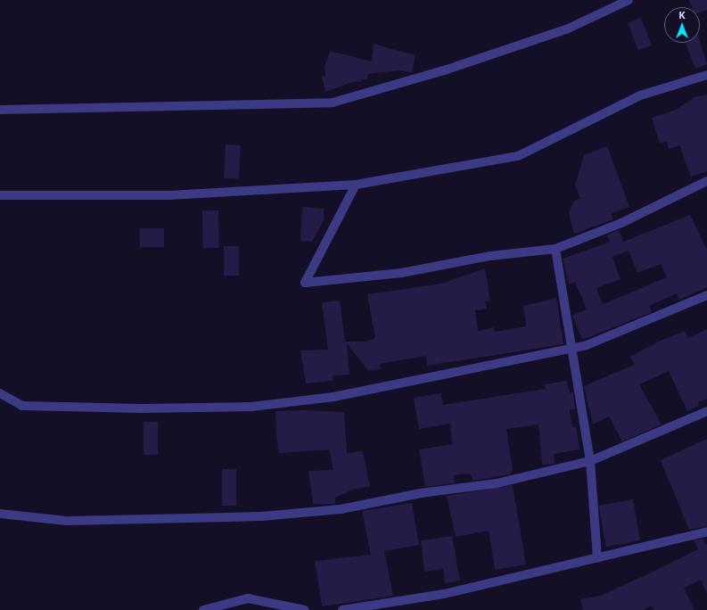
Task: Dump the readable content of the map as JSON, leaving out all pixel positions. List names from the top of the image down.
{
  "north": "top"
}
